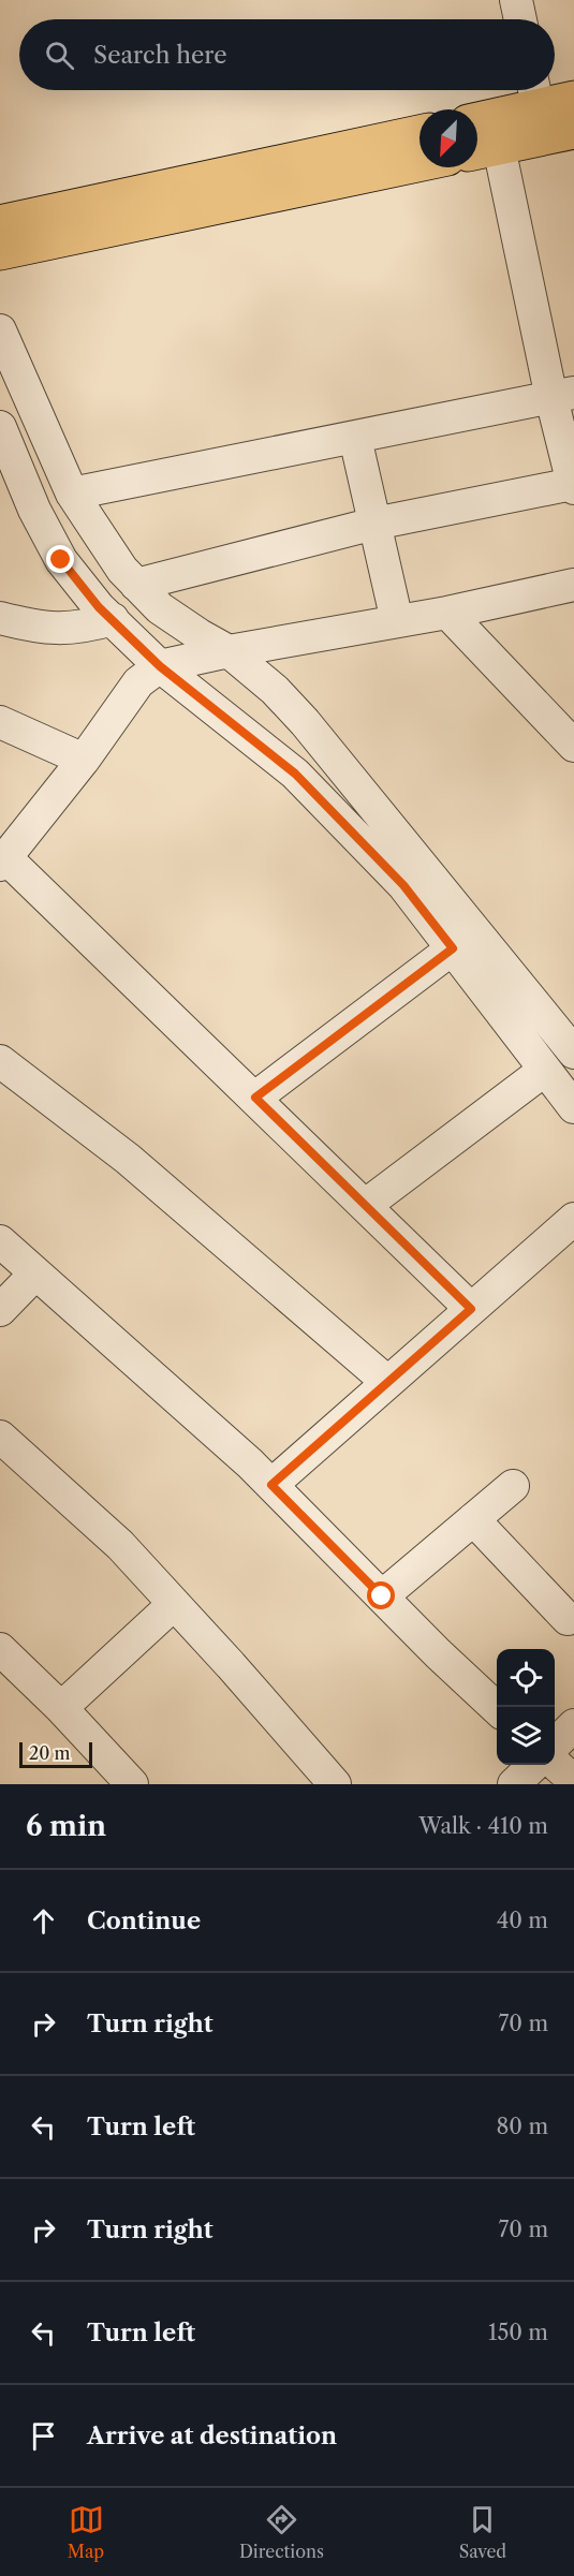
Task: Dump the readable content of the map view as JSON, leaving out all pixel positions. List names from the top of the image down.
{
  "scale_bar": "20 m",
  "north": "bottom left",
  "page": {
    "search": "Search here",
    "scale": "20 m",
    "heading": ["6 min", "Walk · 410 m"],
    "list": [
      ["Continue", "40 m"],
      ["Turn right", "70 m"],
      ["Turn left", "80 m"],
      ["Turn right", "70 m"],
      ["Turn left", "150 m"],
      "Arrive at destination"
    ],
    "nav": ["Map", "Directions", "Saved"]
  }
}
